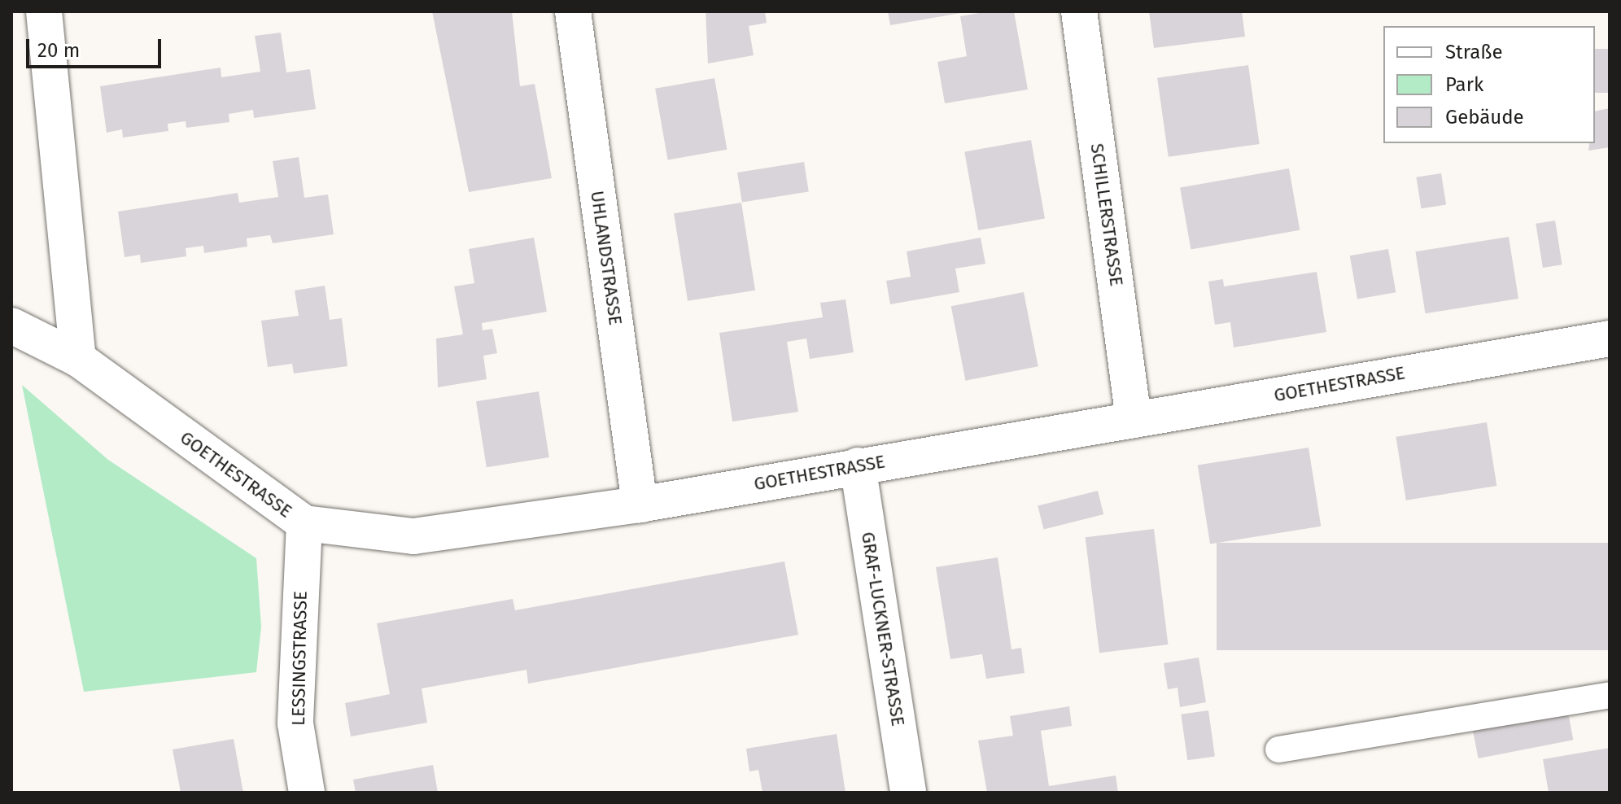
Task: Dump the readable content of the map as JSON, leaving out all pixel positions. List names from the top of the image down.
{
  "streets": {
    "street": [
      "SCHILLERSTRASSE",
      "UHLANDSTRASSE",
      "GOETHESTRASSE",
      "GRAF-LUCKNER-STRASSE",
      "LESSINGSTRASSE"
    ]
  },
  "crossings": [
    ["SCHILLERSTRASSE", "GOETHESTRASSE"],
    ["UHLANDSTRASSE", "GOETHESTRASSE"],
    ["GOETHESTRASSE", "GRAF-LUCKNER-STRASSE"],
    ["GOETHESTRASSE", "LESSINGSTRASSE"]
  ],
  "legend": ["Straße", "Park", "Gebäude"],
  "scale_bar": "20 m"
}
